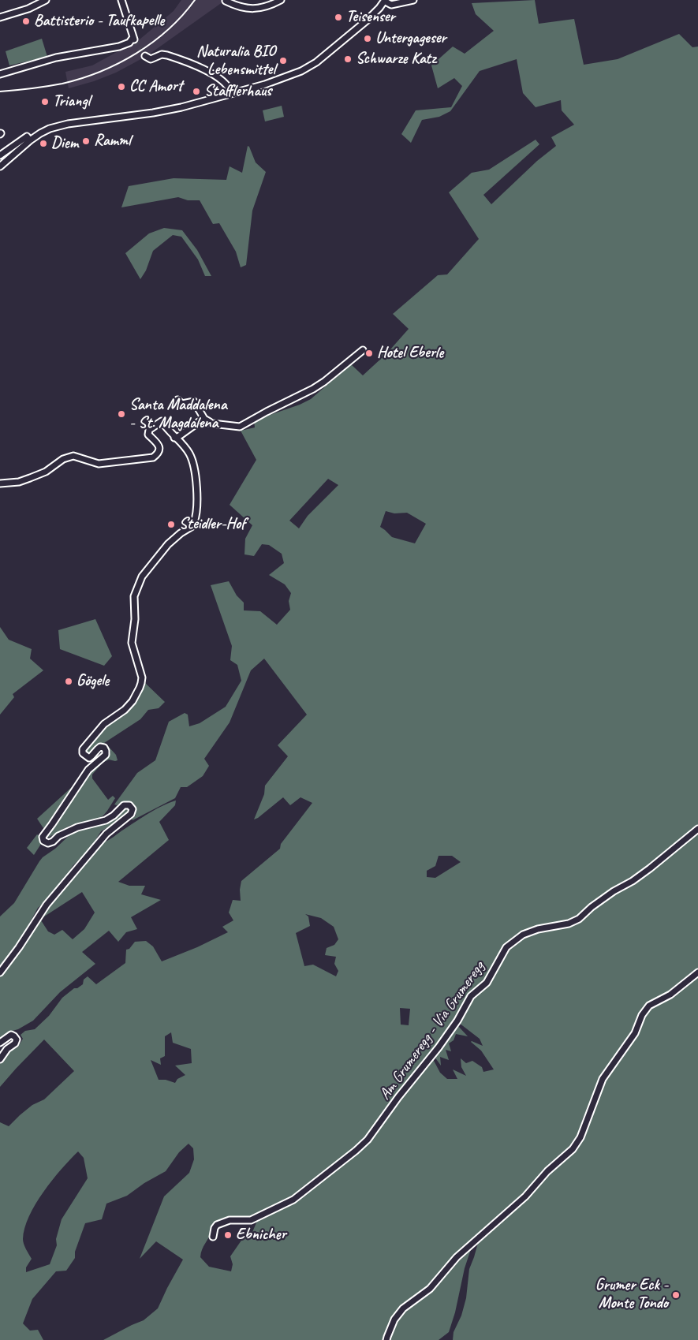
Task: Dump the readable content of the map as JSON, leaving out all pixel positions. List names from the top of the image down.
{
  "streets": {
    "street": ["Am Grumeregg - Via Grumeregg"]
  },
  "places": [
    "Teisenser",
    "Battisterio - Taufkapelle",
    "Untergageser",
    "Schwarze Katz",
    "Naturalia BIO Lebensmittel",
    "CC Amort",
    "Stafflerhaus",
    "Triangl",
    "Ramml",
    "Diem",
    "Hotel Eberle",
    "Santa Maddalena - St. Magdalena",
    "Steidler-Hof",
    "Gögele",
    "Ebnicher",
    "Grumer Eck - Monte Tondo"
  ]
}
